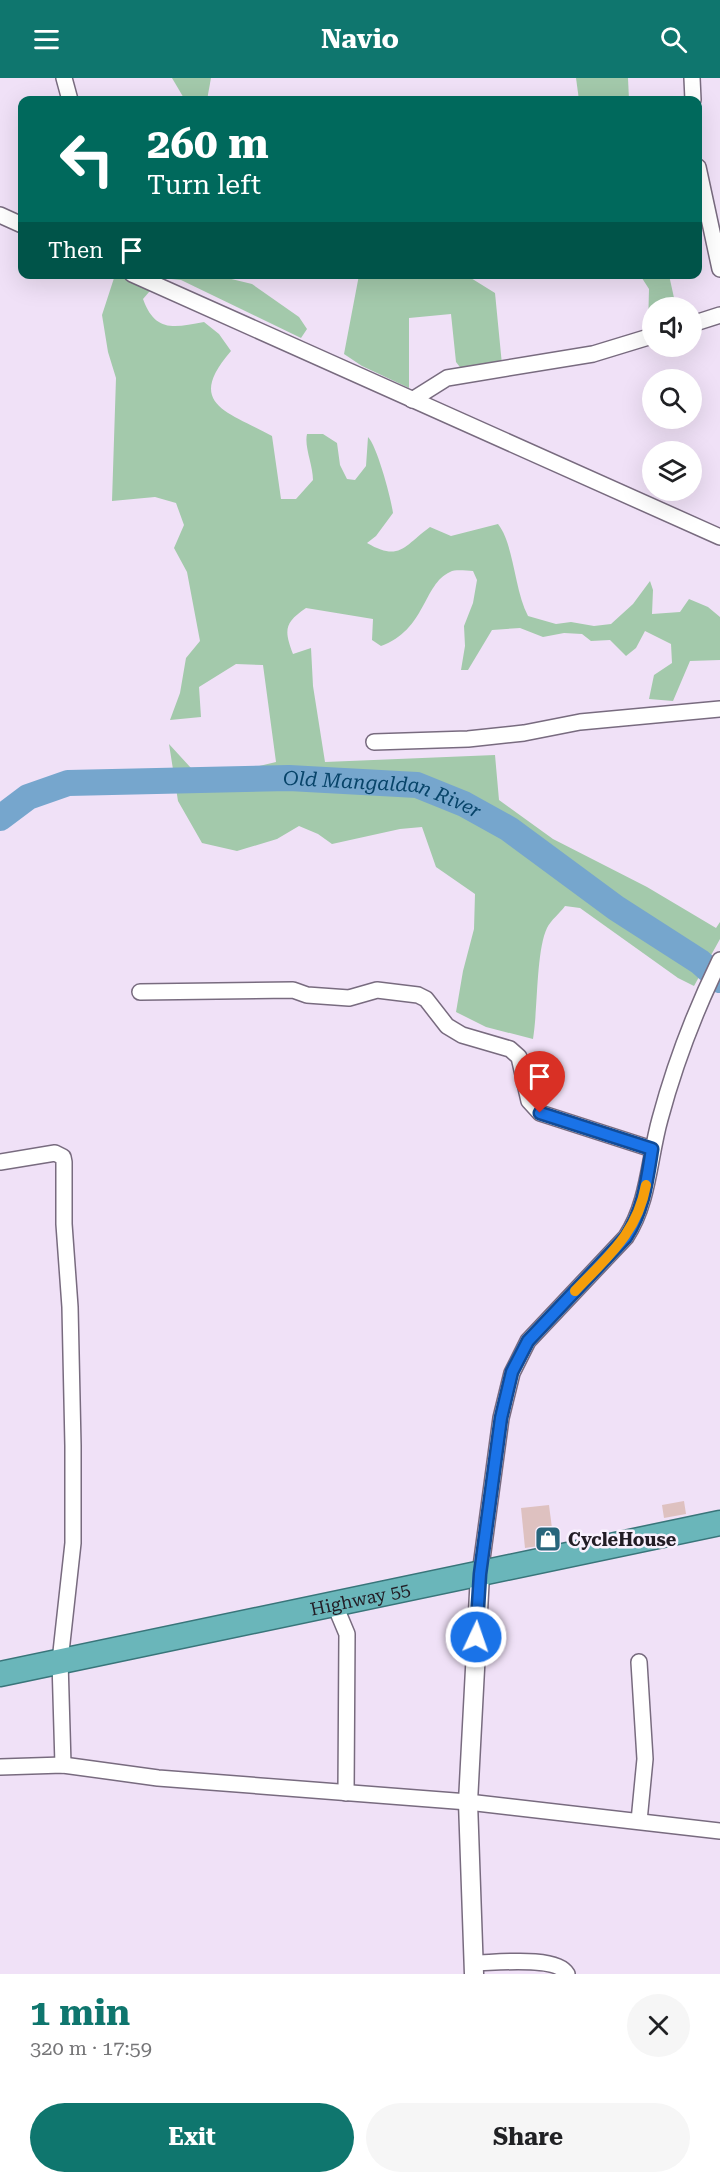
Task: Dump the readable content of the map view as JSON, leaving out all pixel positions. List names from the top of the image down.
{
  "streets": {
    "highway": ["Highway 55"]
  },
  "water": ["Old Mangaldan River"],
  "places": {
    "shop": ["CycleHouse"]
  },
  "page": {
    "header": "Navio",
    "turn": ["260 m", "Turn left"],
    "then": "Then",
    "heading": ["1 min", "320 m · 17:59"],
    "buttons": ["Exit", "Share"]
  }
}
